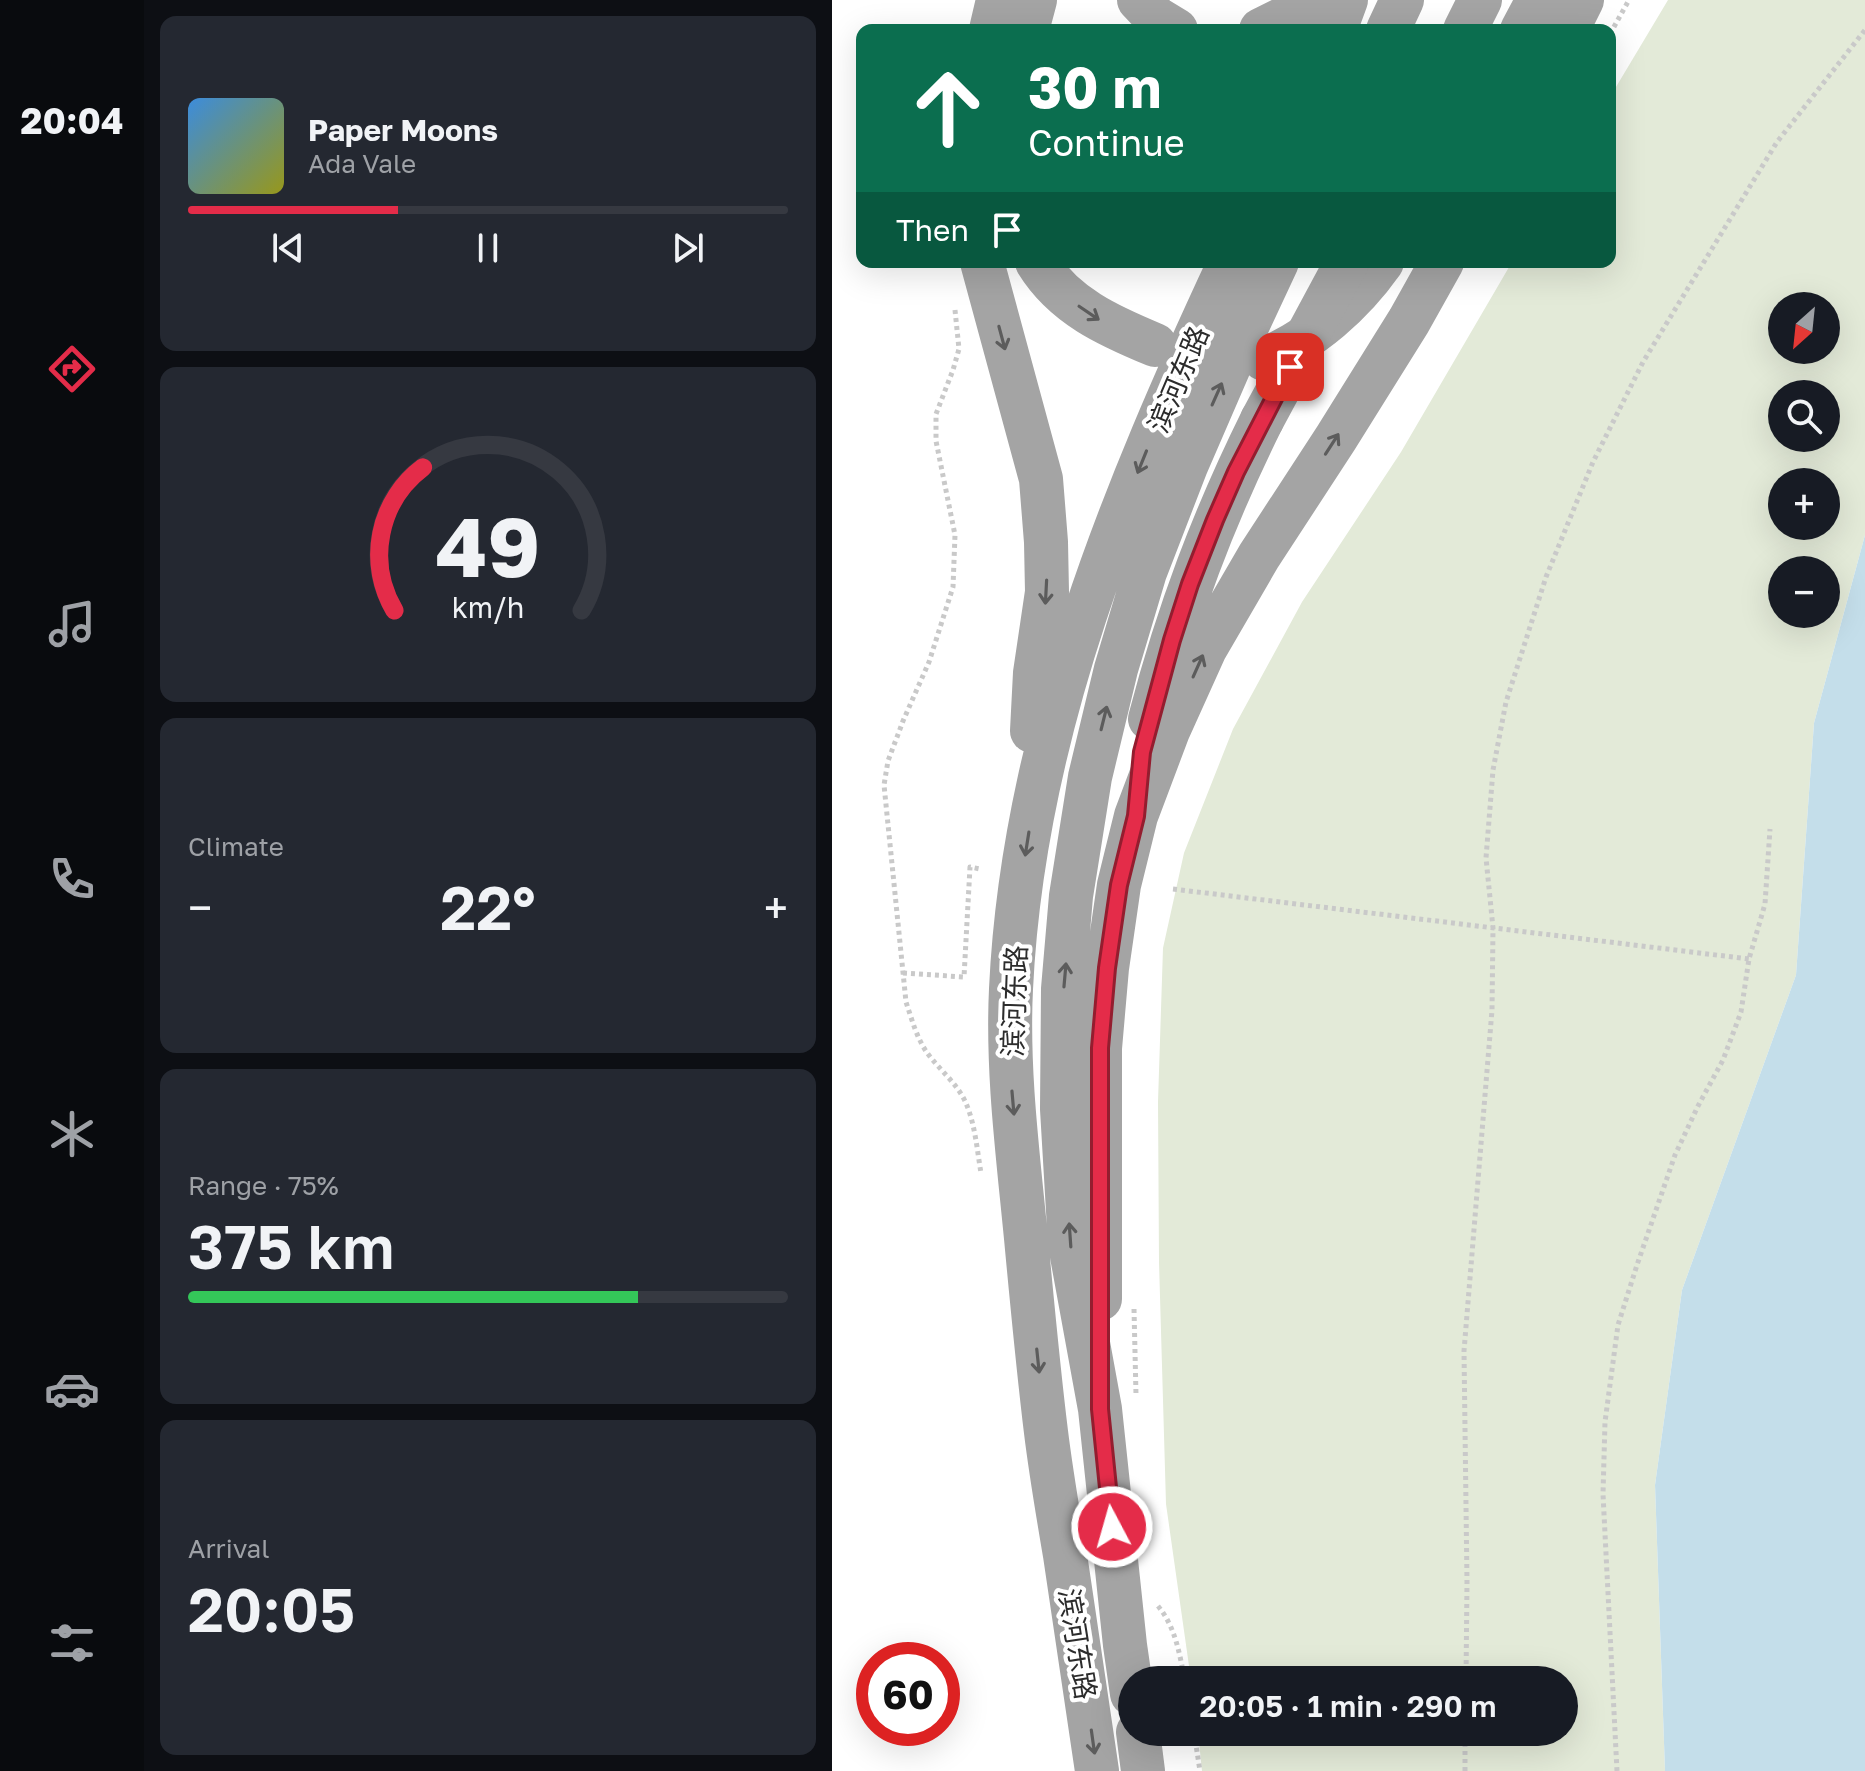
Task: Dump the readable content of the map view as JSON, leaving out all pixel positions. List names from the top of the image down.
{
  "streets": {
    "main road": ["滨河东路"]
  },
  "north": "bottom left",
  "page": {
    "tabs": "20:04",
    "turn": ["30 m", "Continue"],
    "song": ["Paper Moons", "Ada Vale"],
    "then": "Then",
    "map_buttons": ["+", "−"],
    "tile": [
      "Climate",
      ["Range · 75%", "375 km"],
      ["Arrival", "20:05"]
    ],
    "heat": ["−", "22°", "+"],
    "limit": "60",
    "trip": "20:05 · 1 min · 290 m",
    "gauge": ["49", "km/h"]
  }
}
